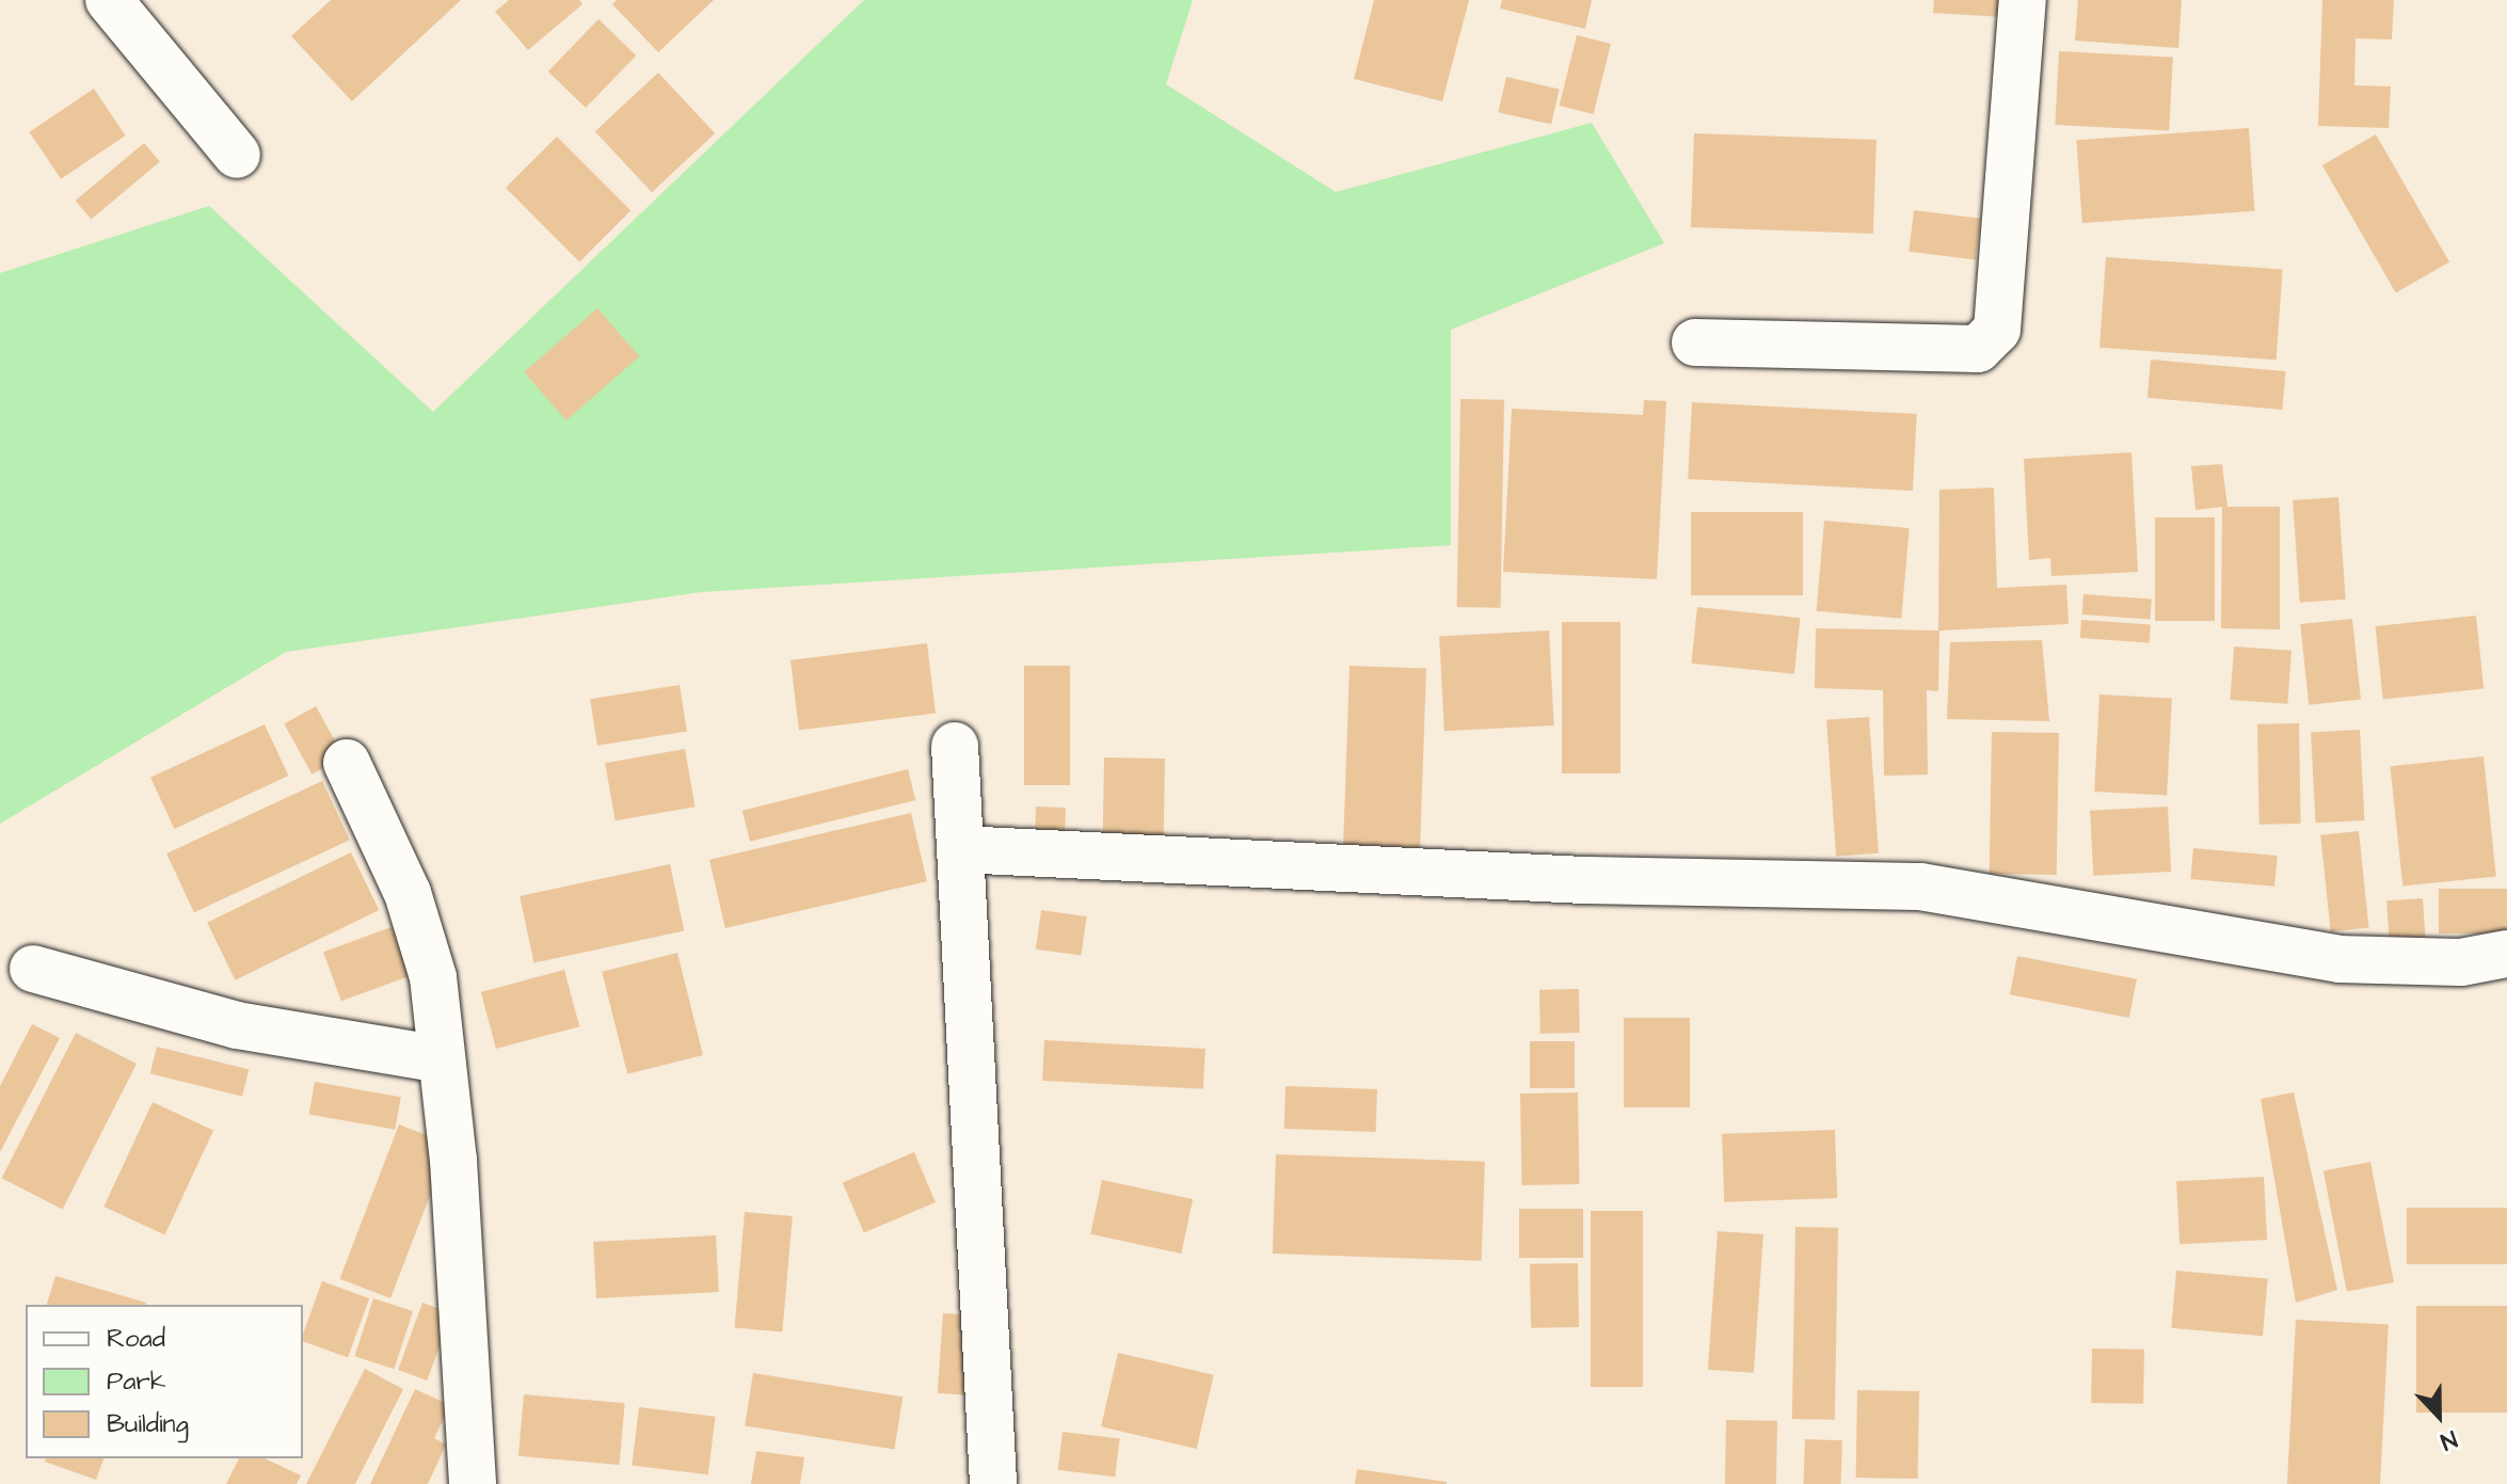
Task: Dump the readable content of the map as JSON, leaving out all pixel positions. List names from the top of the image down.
{
  "legend": ["Road", "Park", "Building"],
  "north": "bottom"
}
